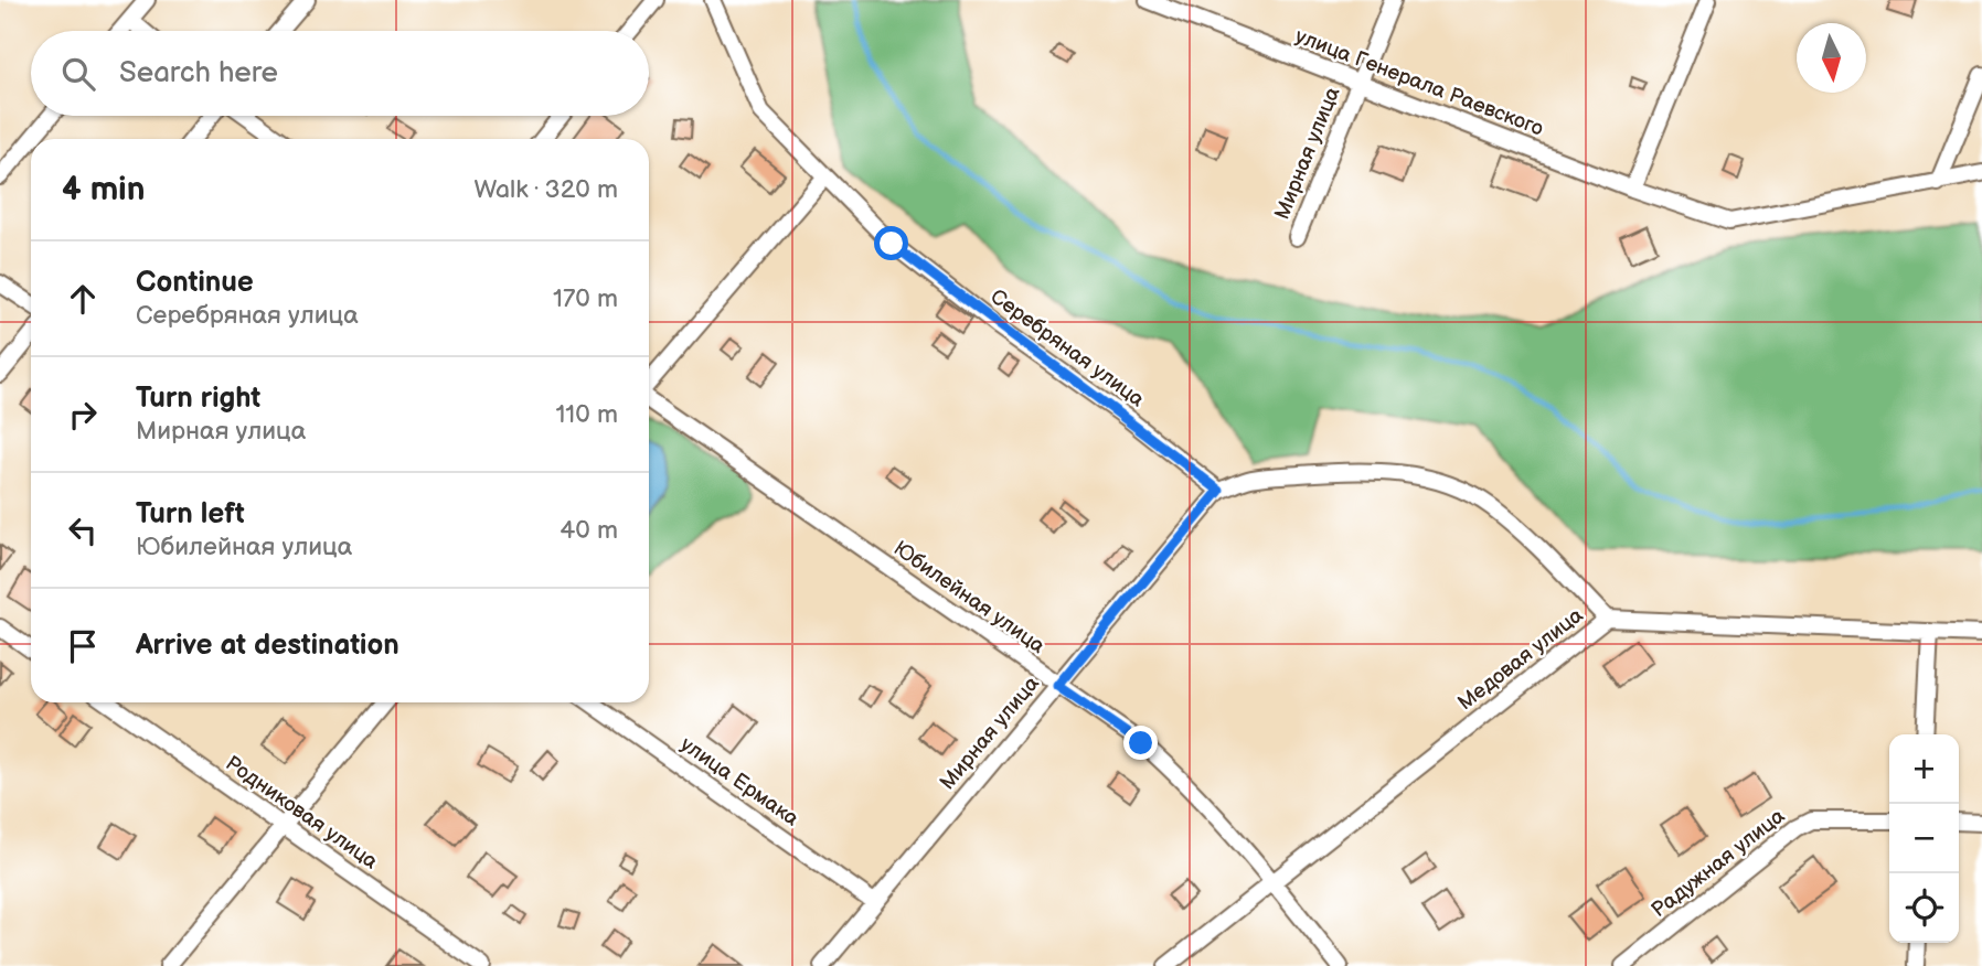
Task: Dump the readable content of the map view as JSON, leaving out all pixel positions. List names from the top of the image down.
{
  "streets": {
    "street": [
      "улица Генерала Раевского",
      "Мирная улица",
      "Серебряная улица",
      "Юбилейная улица",
      "Медовая улица",
      "улица Ермака",
      "Родниковая улица",
      "Радужная улица"
    ]
  },
  "crossings": [
    ["улица Генерала Раевского", "Мирная улица"],
    ["Мирная улица", "Серебряная улица"],
    ["Мирная улица", "Юбилейная улица"],
    ["Мирная улица", "улица Ермака"],
    ["Юбилейная улица", "Медовая улица"]
  ],
  "north": "bottom",
  "page": {
    "search": "Search here",
    "heading": ["4 min", "Walk · 320 m"],
    "list": [
      ["Continue", "Серебряная улица", "170 m"],
      ["Turn right", "Мирная улица", "110 m"],
      ["Turn left", "Юбилейная улица", "40 m"],
      "Arrive at destination"
    ],
    "map_buttons": ["+", "−"]
  }
}
